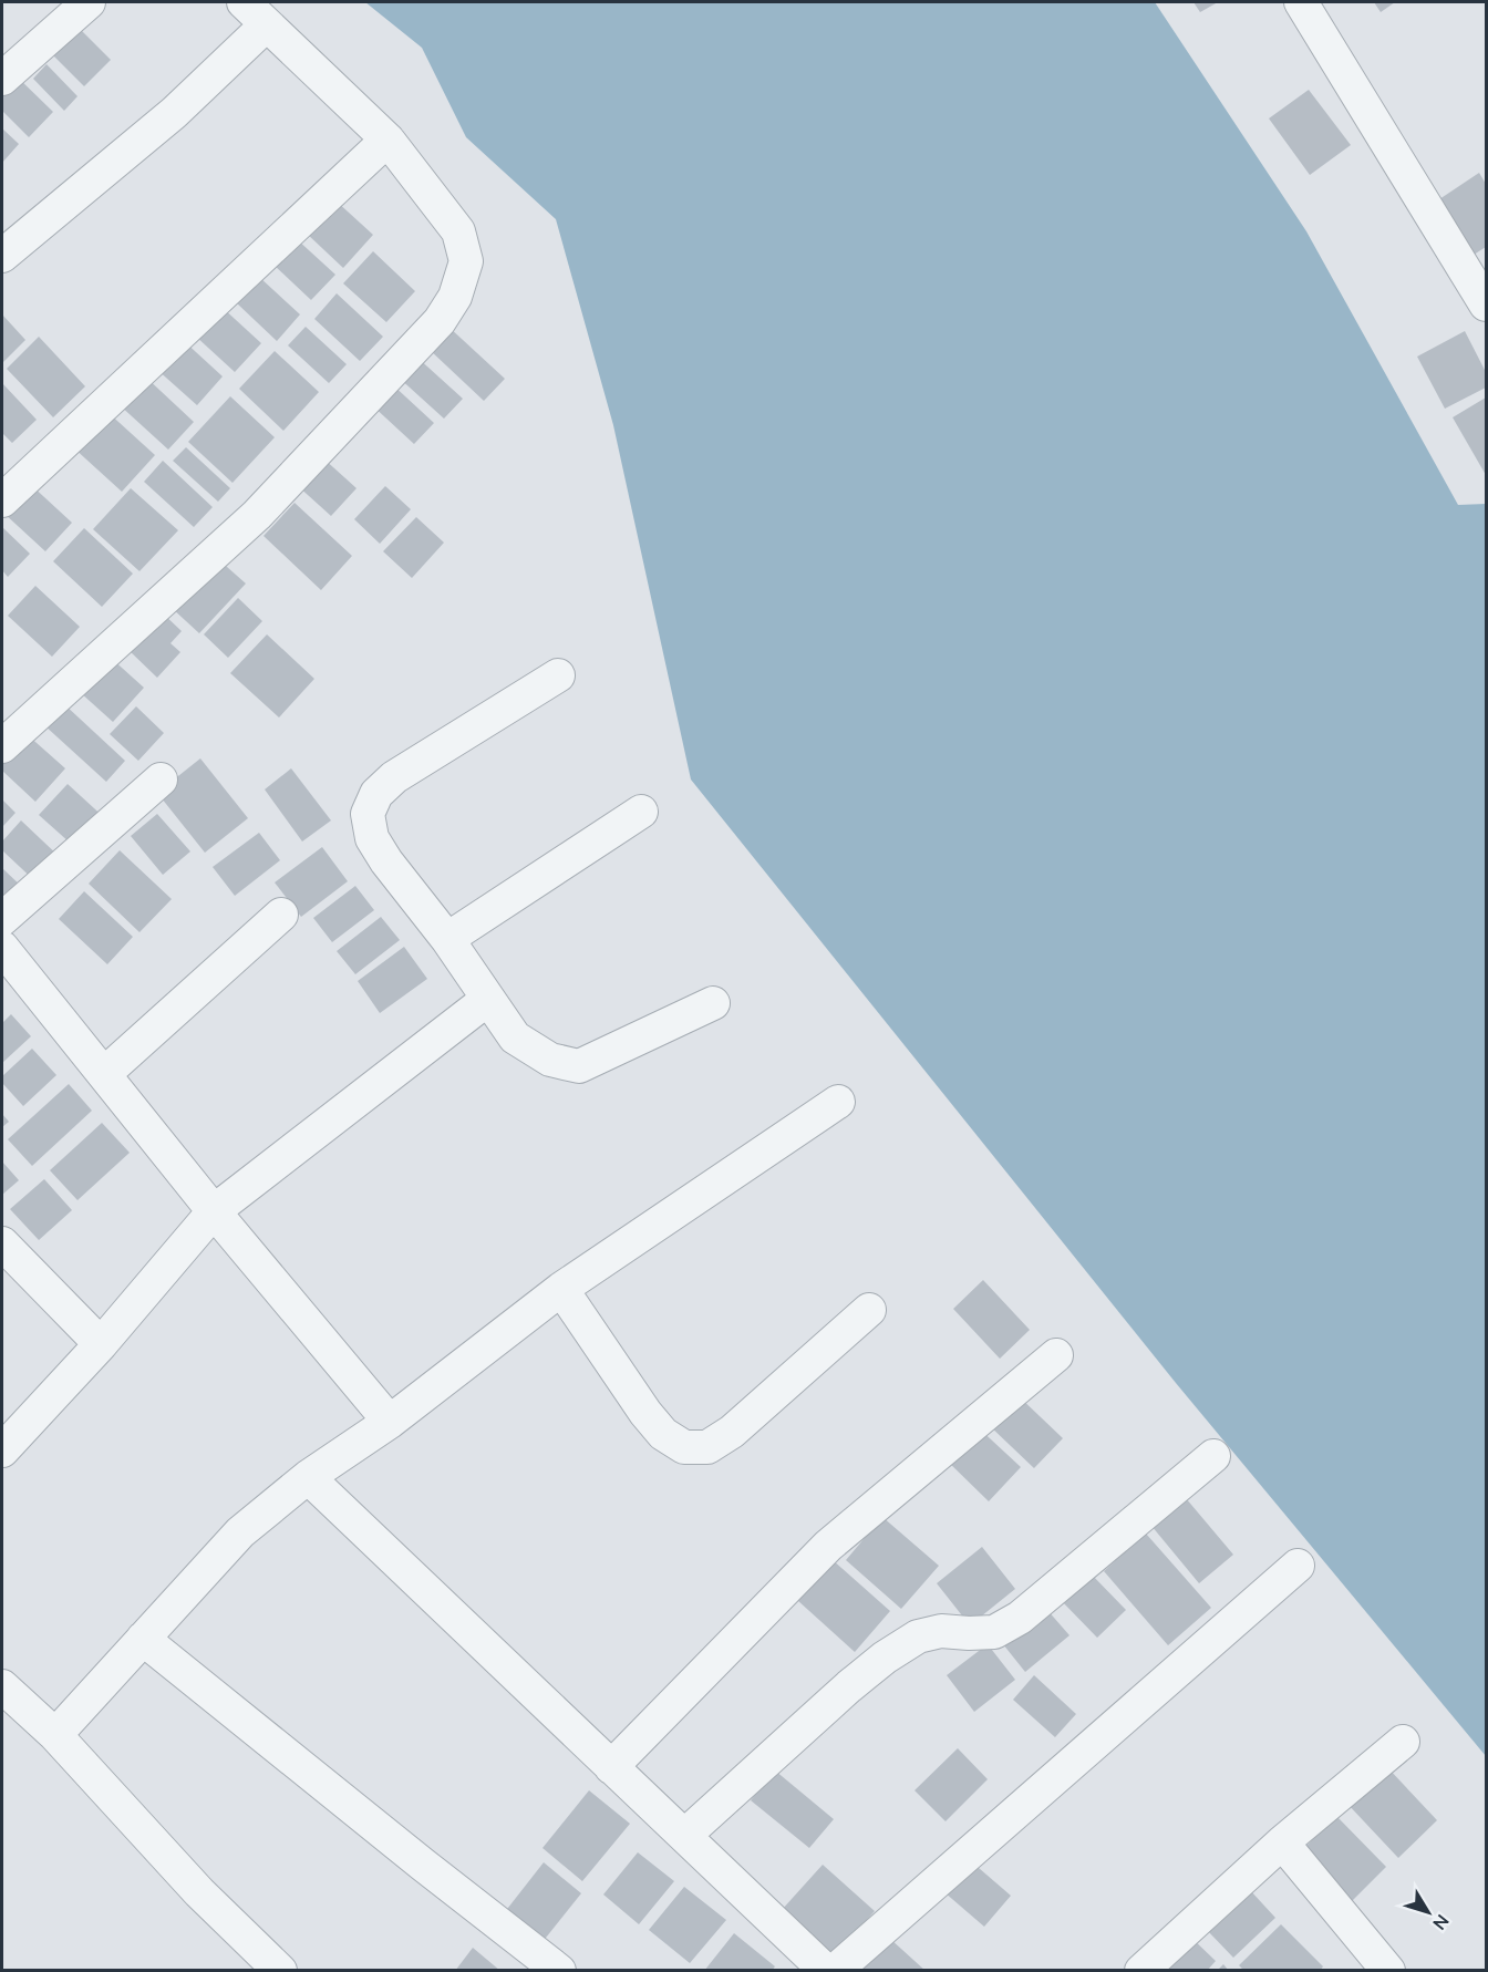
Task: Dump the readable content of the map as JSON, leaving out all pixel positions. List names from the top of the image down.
{
  "north": "bottom right"
}
